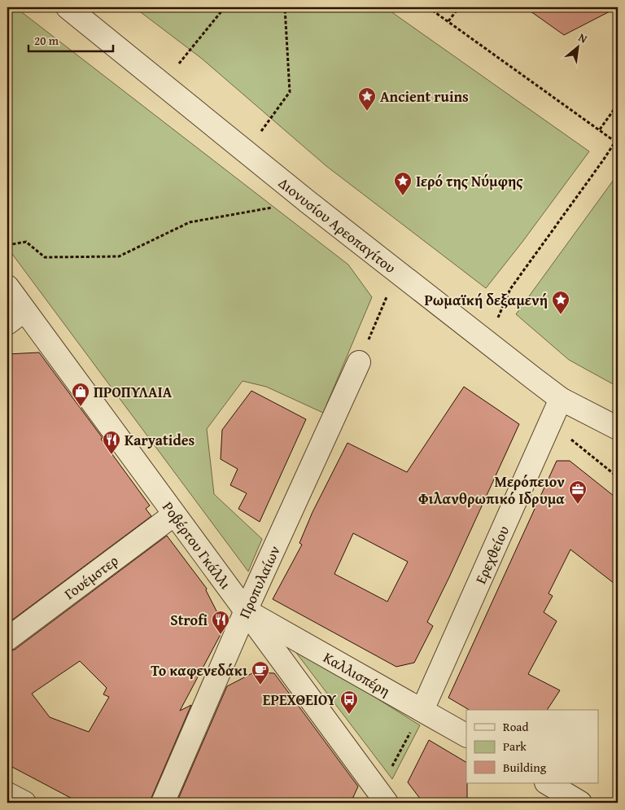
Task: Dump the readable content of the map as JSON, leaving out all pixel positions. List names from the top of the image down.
{
  "streets": {
    "street": [
      "Διονυσίου Αρεοπαγίτου",
      "Ροβέρτου Γκάλλι",
      "Ερεχθείου",
      "Γουέμστερ",
      "Προπυλαίων",
      "Καλλισπέρη"
    ]
  },
  "crossings": [
    ["Διονυσίου Αρεοπαγίτου", "Ερεχθείου"],
    ["Ροβέρτου Γκάλλι", "Γουέμστερ"],
    ["Ροβέρτου Γκάλλι", "Προπυλαίων"],
    ["Ροβέρτου Γκάλλι", "Καλλισπέρη"],
    ["Ερεχθείου", "Καλλισπέρη"],
    ["Προπυλαίων", "Καλλισπέρη"]
  ],
  "places": {
    "place": ["Ancient ruins", "Ιερό της Νύμφης", "Ρωμαϊκή δεξαμενή"],
    "shop": ["ΠΡΟΠΥΛΑΙΑ"],
    "restaurant": ["Karyatides", "Strofi"],
    "office": ["Μερόπειον Φιλανθρωπικό Ιδρυμα"],
    "cafe": ["Το καφενεδάκι"],
    "bus stop": ["ΕΡΕΧΘΕΙΟΥ"]
  },
  "legend": ["Road", "Park", "Building"],
  "scale_bar": "20 m",
  "north": "top right"
}
